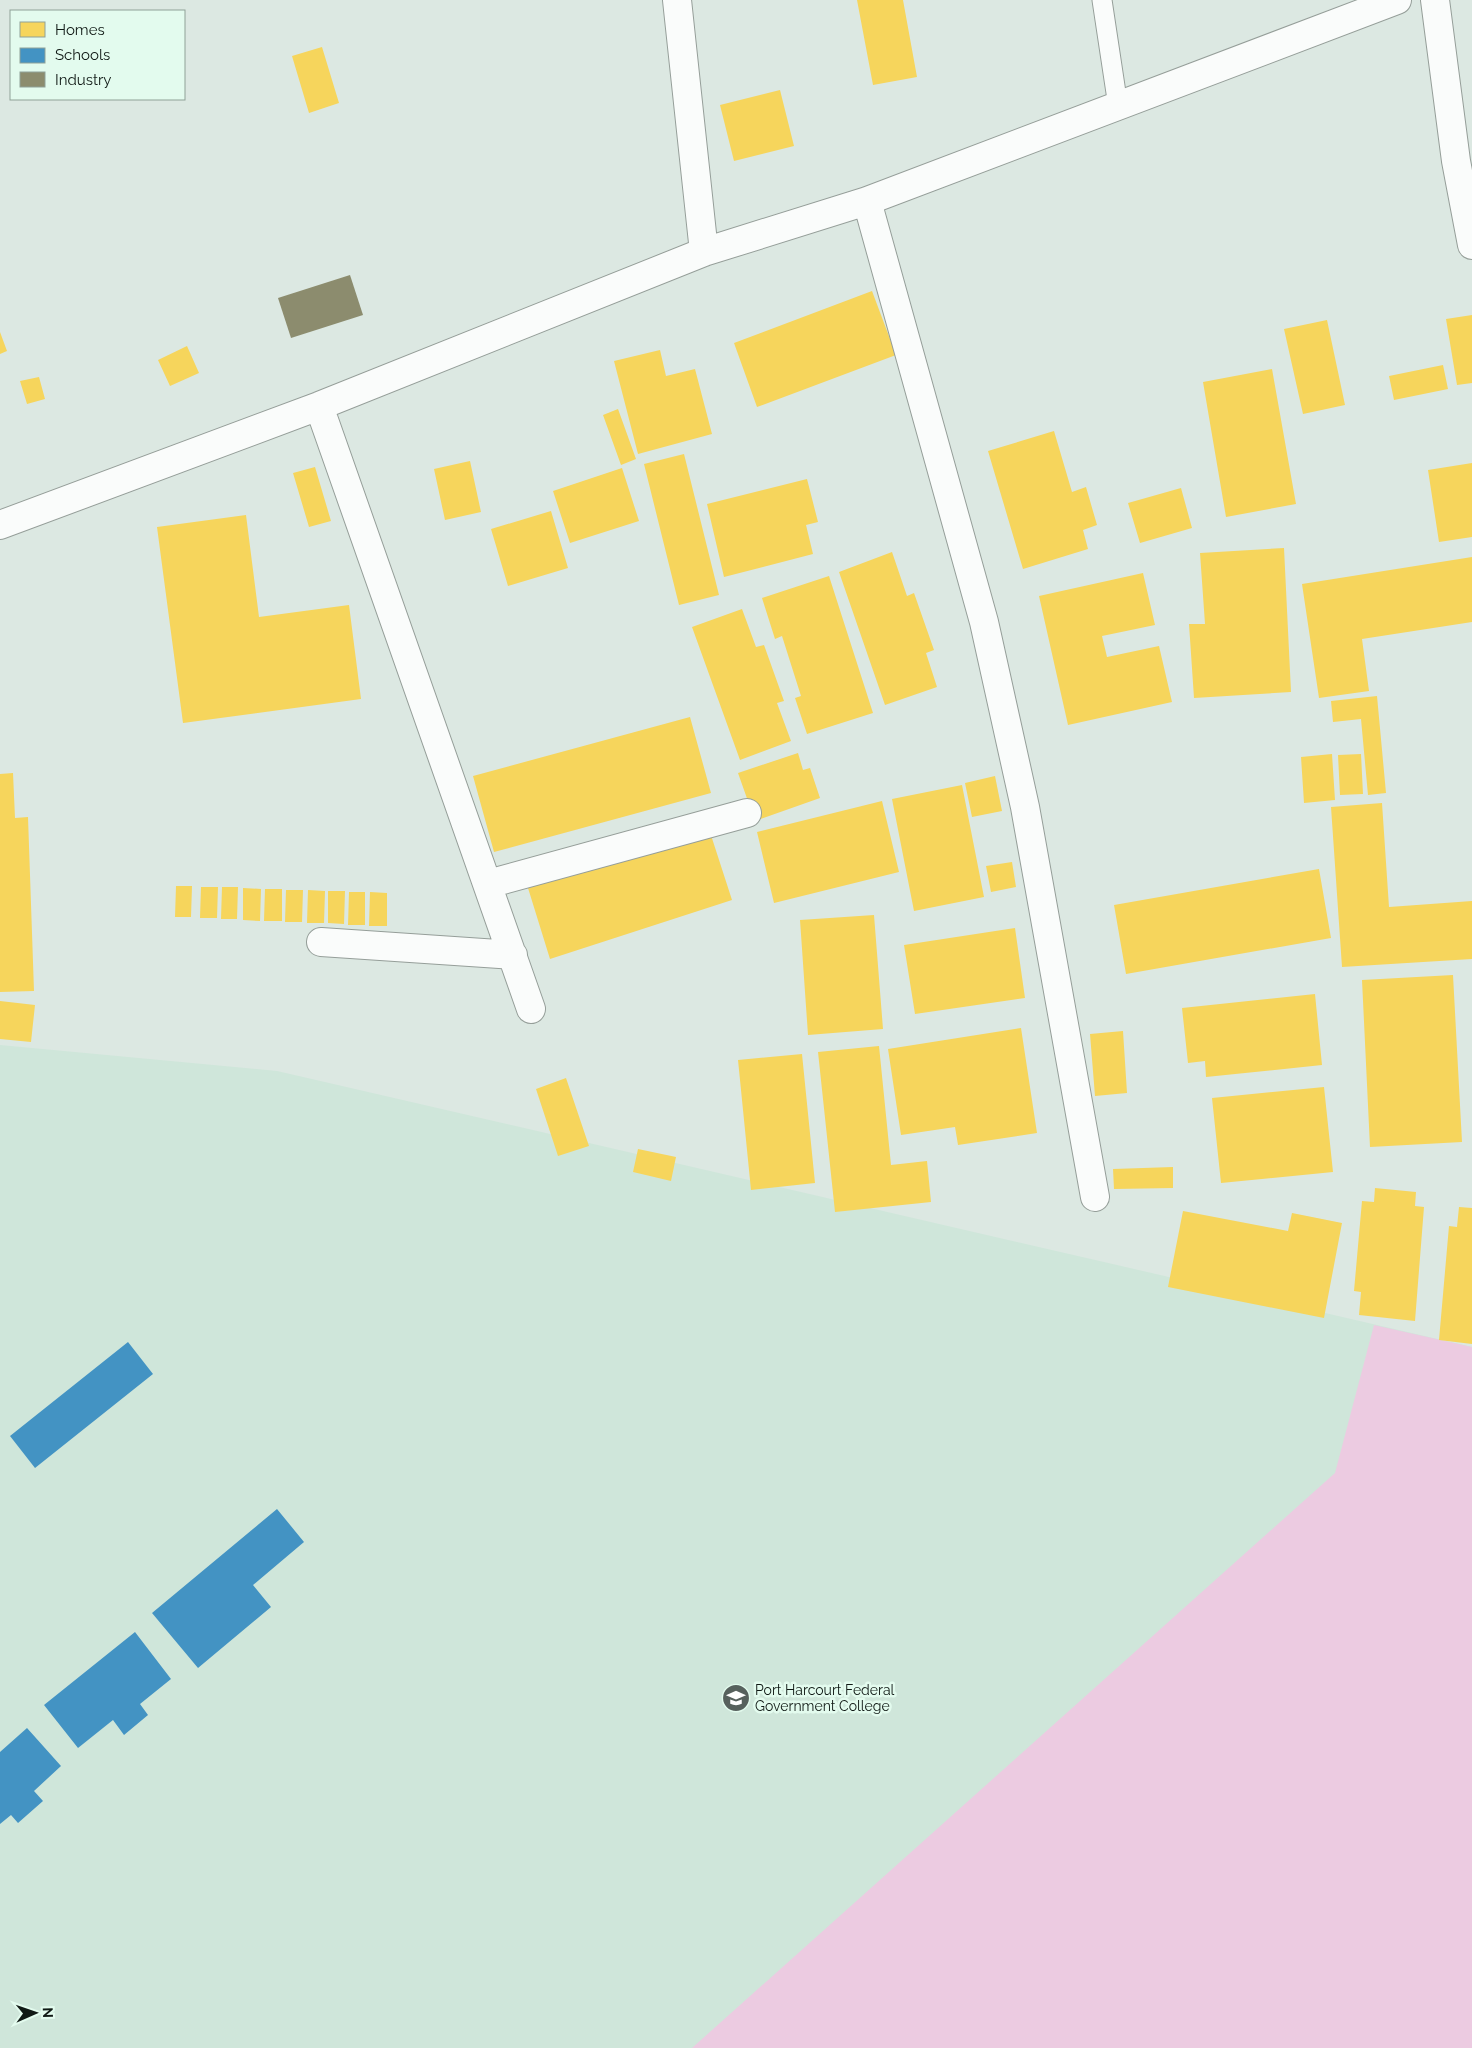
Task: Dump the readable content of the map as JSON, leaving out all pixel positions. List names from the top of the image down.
{
  "places": {
    "school or university": ["Port Harcourt Federal Government College"]
  },
  "legend": ["Homes", "Schools", "Industry"],
  "north": "right"
}
